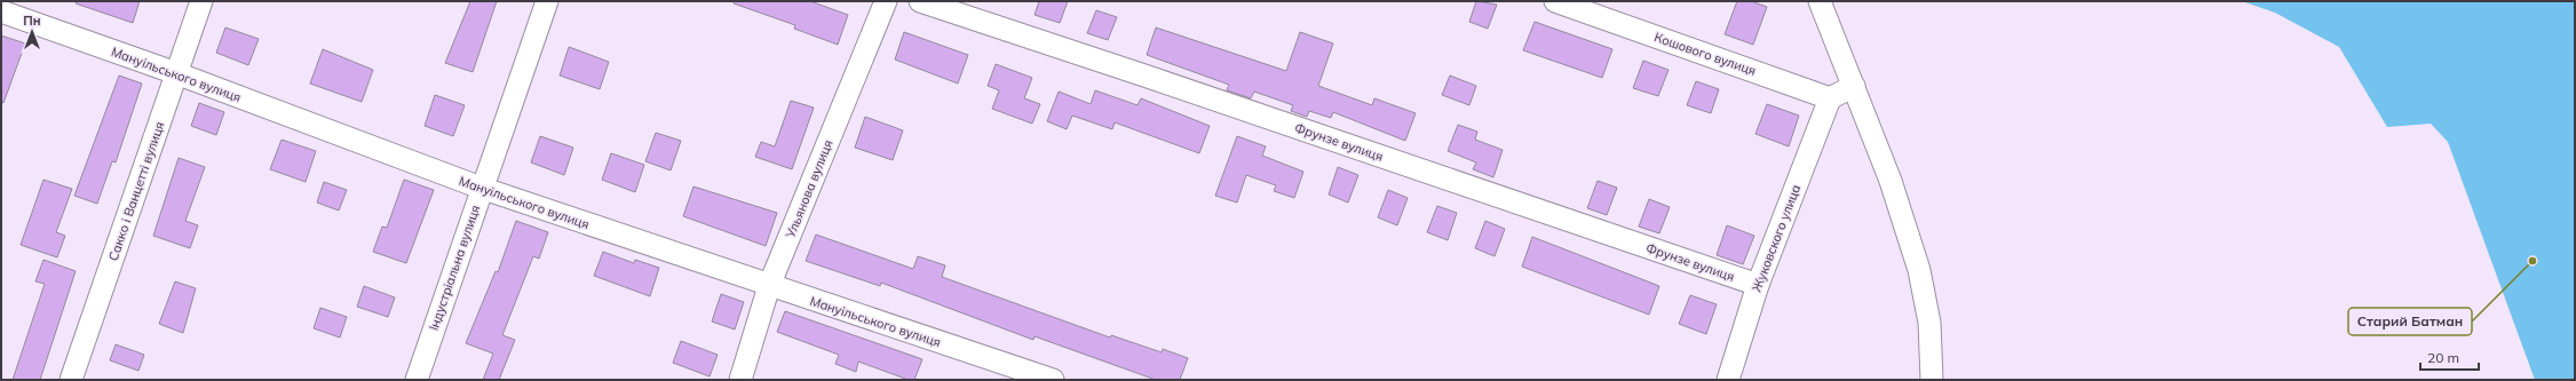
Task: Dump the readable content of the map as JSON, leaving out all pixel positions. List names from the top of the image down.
{
  "streets": {
    "street": [
      "Кошового вулиця",
      "Мануільського вулиця",
      "Фрунзе вулиця",
      "Ульянова вулиця",
      "Сакко і Ванцетті вулиця",
      "Жуковского улица",
      "Індустріальна вулиця"
    ]
  },
  "crossings": [
    ["Кошового вулиця", "Жуковского улица"],
    ["Мануільського вулиця", "Ульянова вулиця"],
    ["Мануільського вулиця", "Сакко і Ванцетті вулиця"],
    ["Мануільського вулиця", "Індустріальна вулиця"],
    ["Фрунзе вулиця", "Жуковского улица"]
  ],
  "places": ["Старий Батман"],
  "scale_bar": "20 m",
  "north": "top"
}
